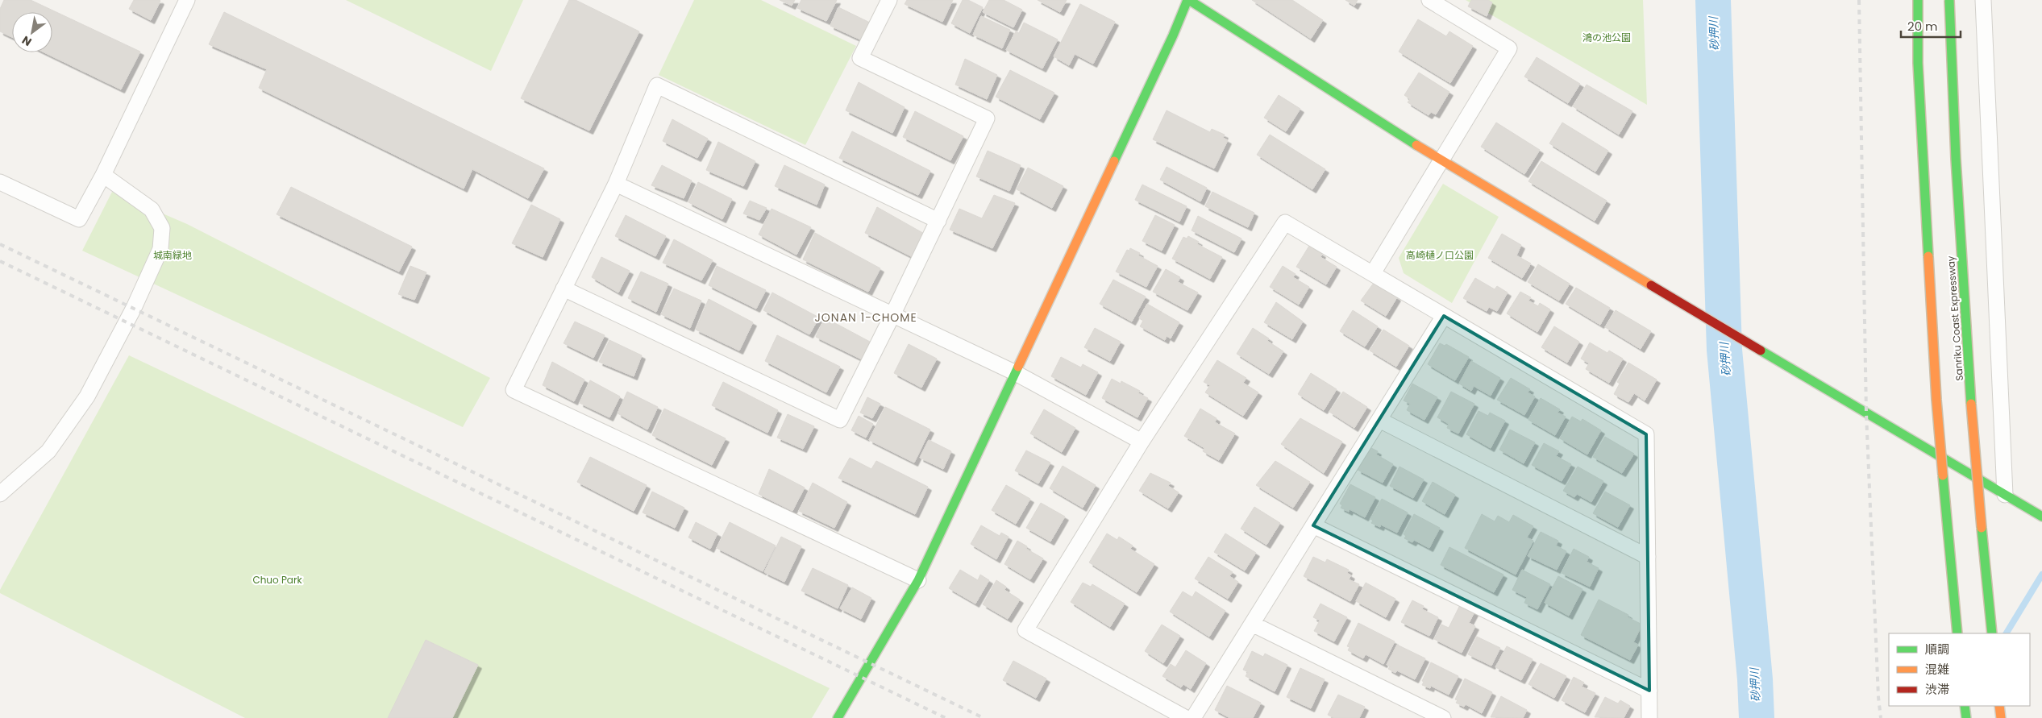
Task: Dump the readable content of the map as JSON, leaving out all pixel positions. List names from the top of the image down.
{
  "streets": {
    "main road": ["Sanriku Coast Expressway"]
  },
  "districts": ["JONAN 1-CHOME"],
  "water": ["砂押川"],
  "parks": [
    "鴻の池公園",
    "城南緑地",
    "高崎樋ノ口公園",
    "Chuo Park"
  ],
  "legend": ["順調", "混雑", "渋滞"],
  "scale_bar": "20 m",
  "north": "bottom left"
}
